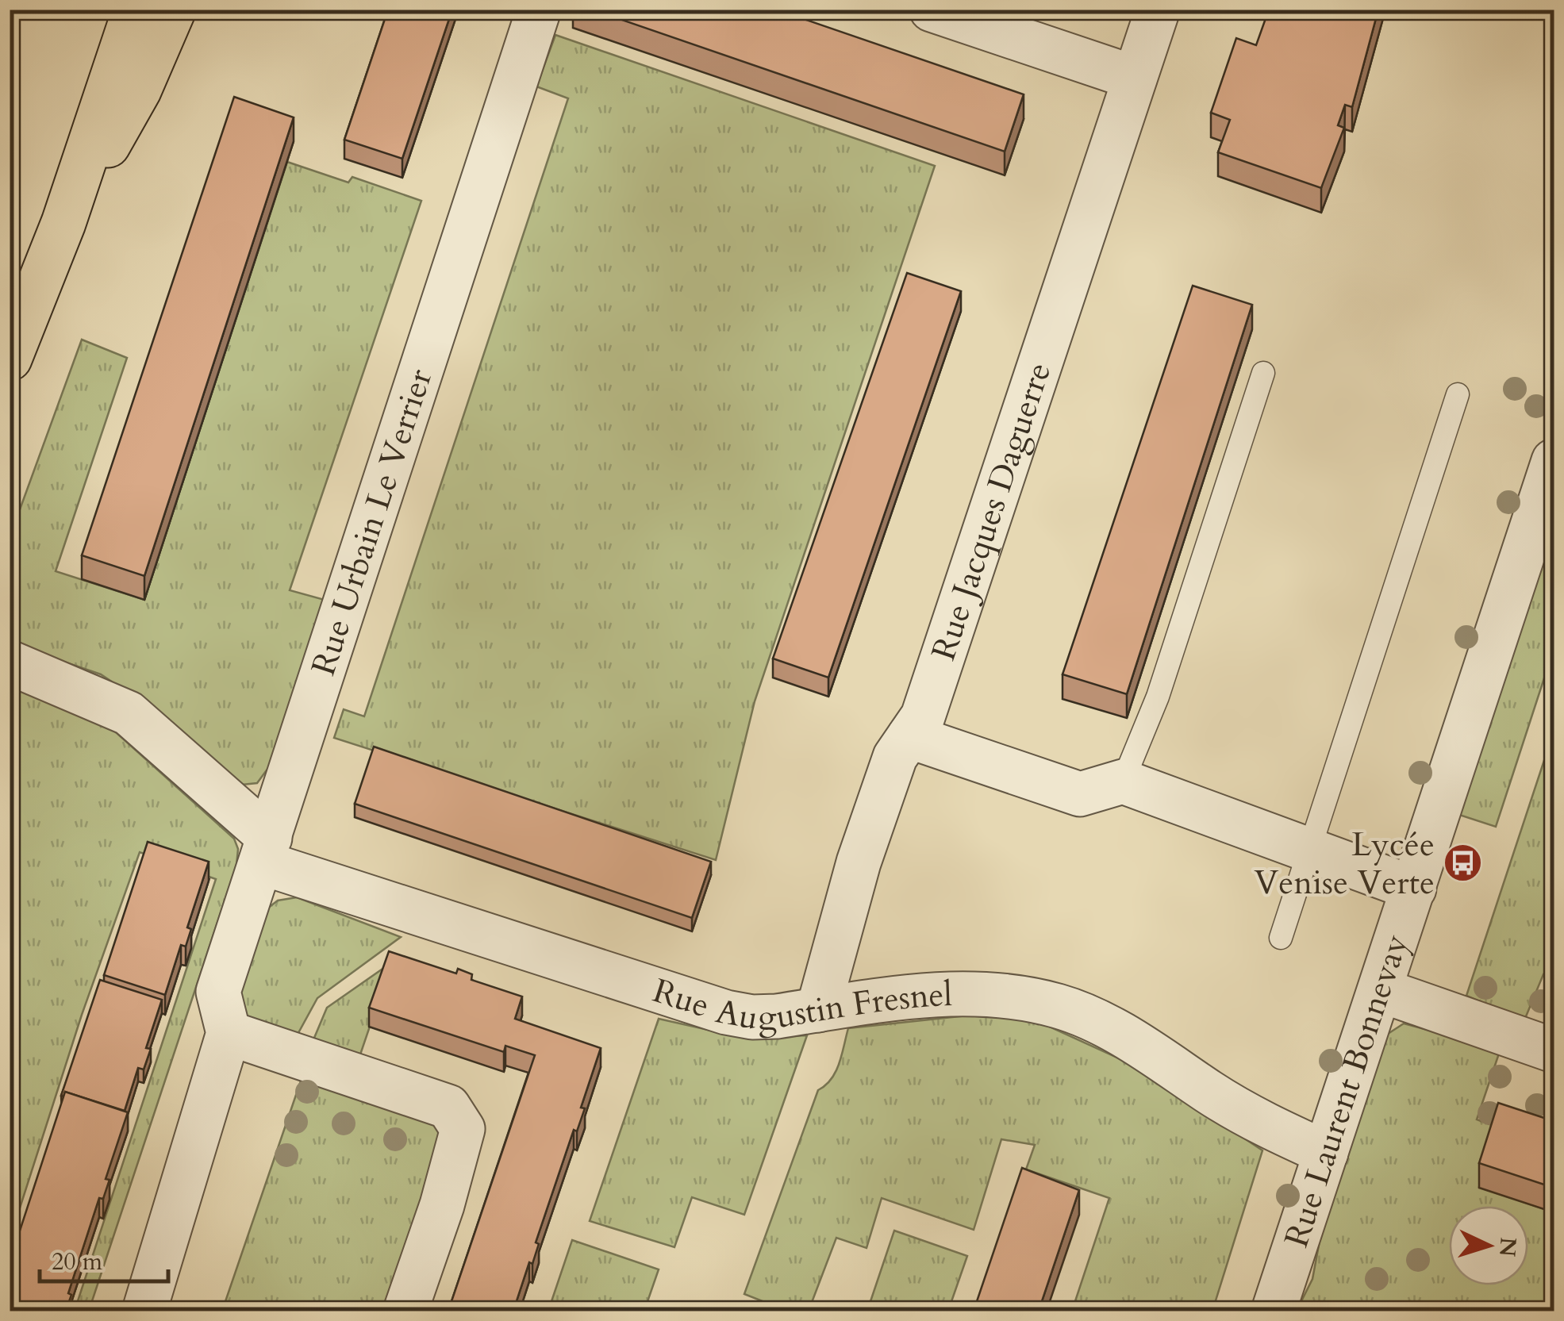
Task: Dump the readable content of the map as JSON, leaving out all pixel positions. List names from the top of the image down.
{
  "streets": {
    "street": [
      "Rue Jacques Daguerre",
      "Rue Urbain Le Verrier",
      "Rue Augustin Fresnel",
      "Rue Laurent Bonnevay"
    ]
  },
  "crossings": [
    ["Rue Jacques Daguerre", "Rue Augustin Fresnel"],
    ["Rue Urbain Le Verrier", "Rue Augustin Fresnel"],
    ["Rue Augustin Fresnel", "Rue Laurent Bonnevay"]
  ],
  "places": {
    "bus stop": ["Lycée Venise Verte"]
  },
  "scale_bar": "20 m",
  "north": "right"
}
